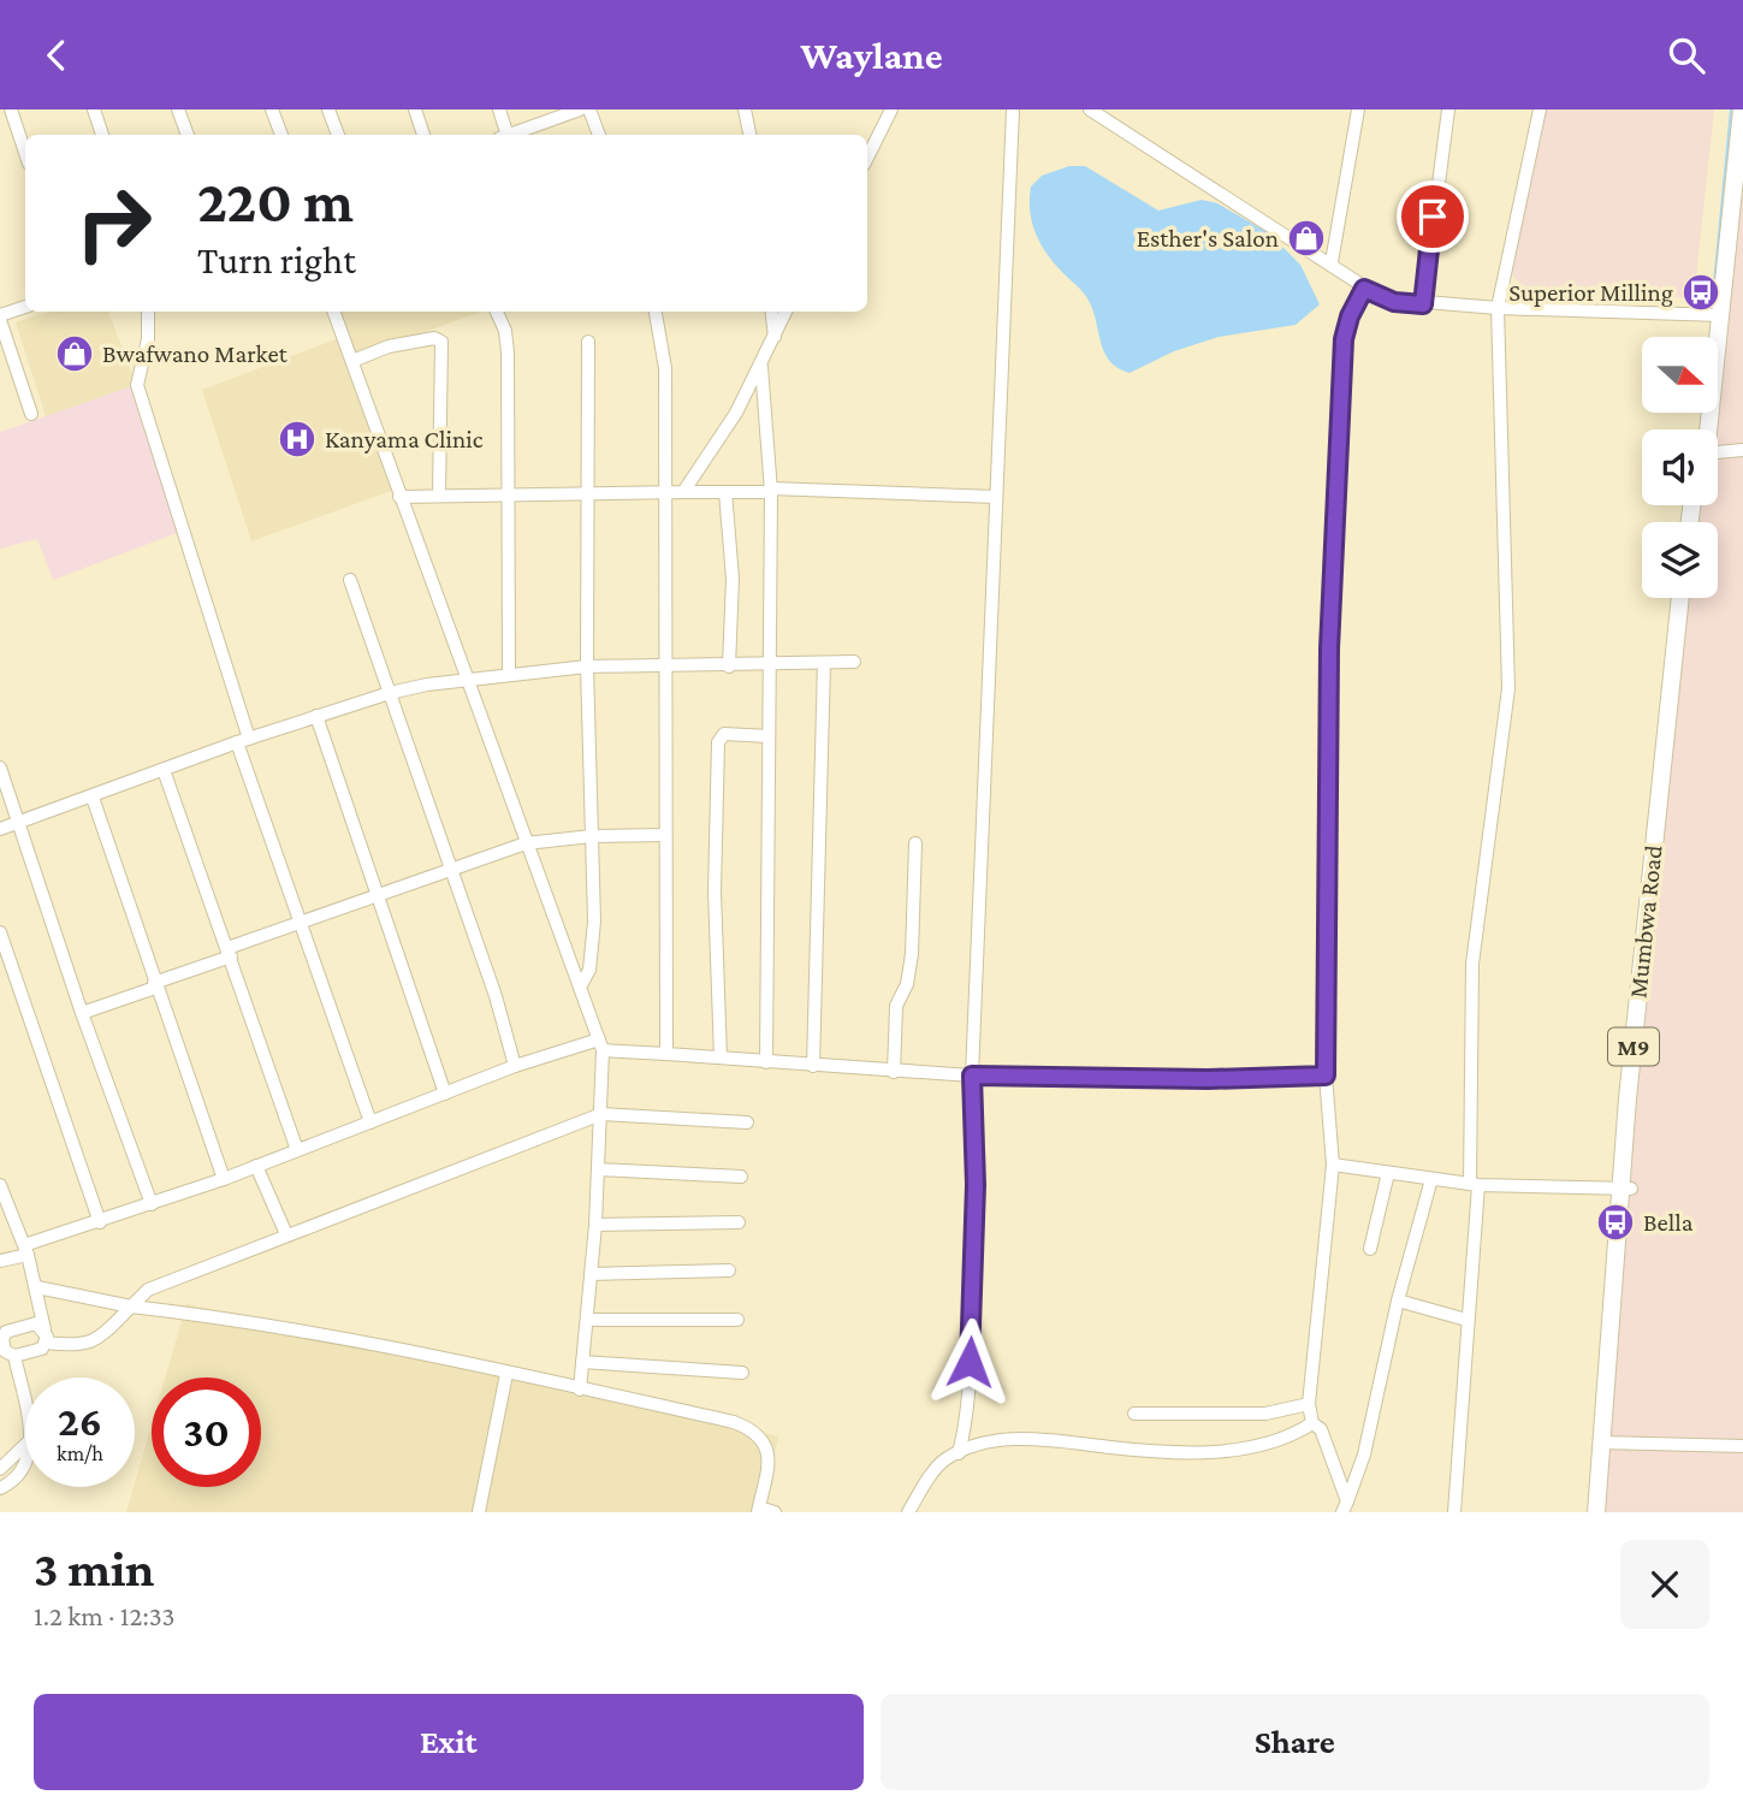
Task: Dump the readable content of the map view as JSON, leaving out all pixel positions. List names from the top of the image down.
{
  "streets": {
    "main road": ["Mumbwa Road", "M9"]
  },
  "places": {
    "shop": ["Esther's Salon", "Bwafwano Market"],
    "bus stop": ["Superior Milling", "Bella"],
    "hospital": ["Kanyama Clinic"]
  },
  "north": "right",
  "page": {
    "header": "Waylane",
    "turn": ["220 m", "Turn right"],
    "speed": "26 km/h",
    "limit": "30",
    "heading": ["3 min", "1.2 km · 12:33"],
    "buttons": ["Exit", "Share"]
  }
}
